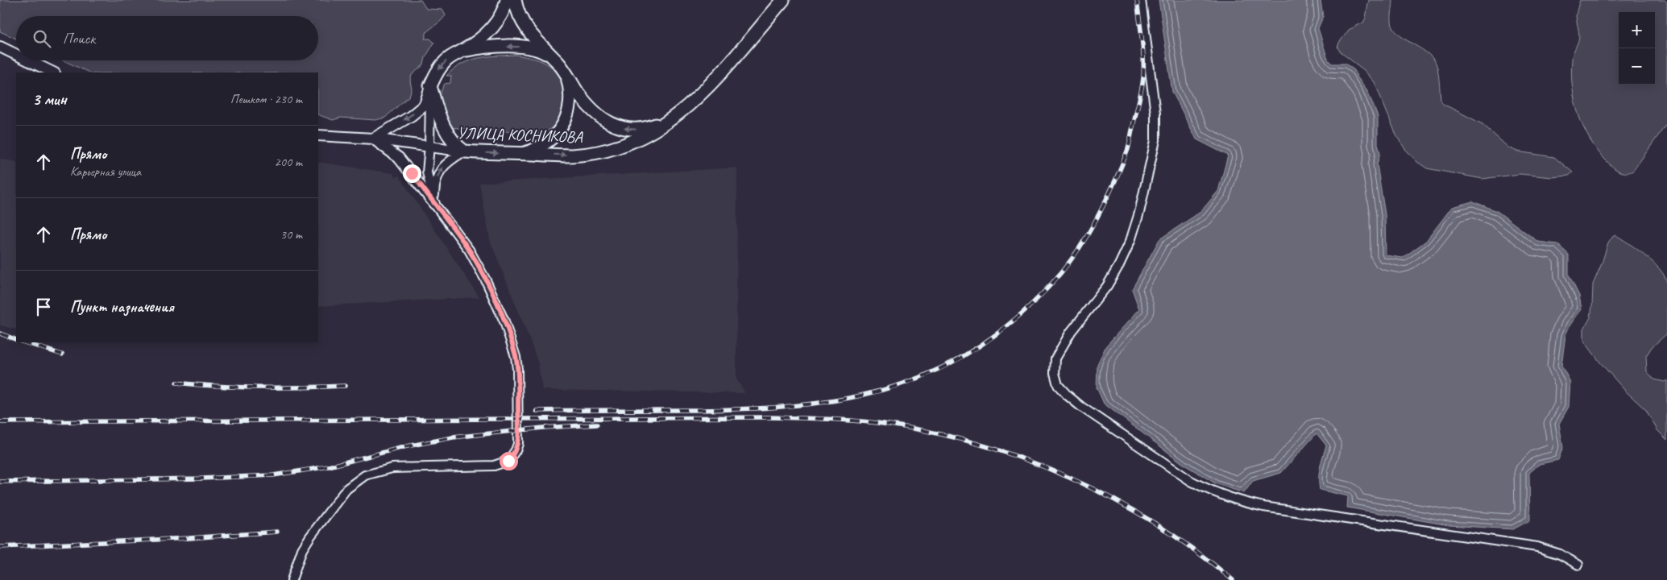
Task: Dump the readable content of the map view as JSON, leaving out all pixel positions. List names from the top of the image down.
{
  "streets": {
    "main road": ["УЛИЦА КОСНИКОВА"]
  },
  "page": {
    "map_buttons": ["+", "−"],
    "search": "Поиск",
    "heading": ["3 мин", "Пешком · 230 m"],
    "list": [
      ["Прямо", "Карьерная улица", "200 m"],
      ["Прямо", "30 m"],
      "Пункт назначения"
    ]
  }
}
